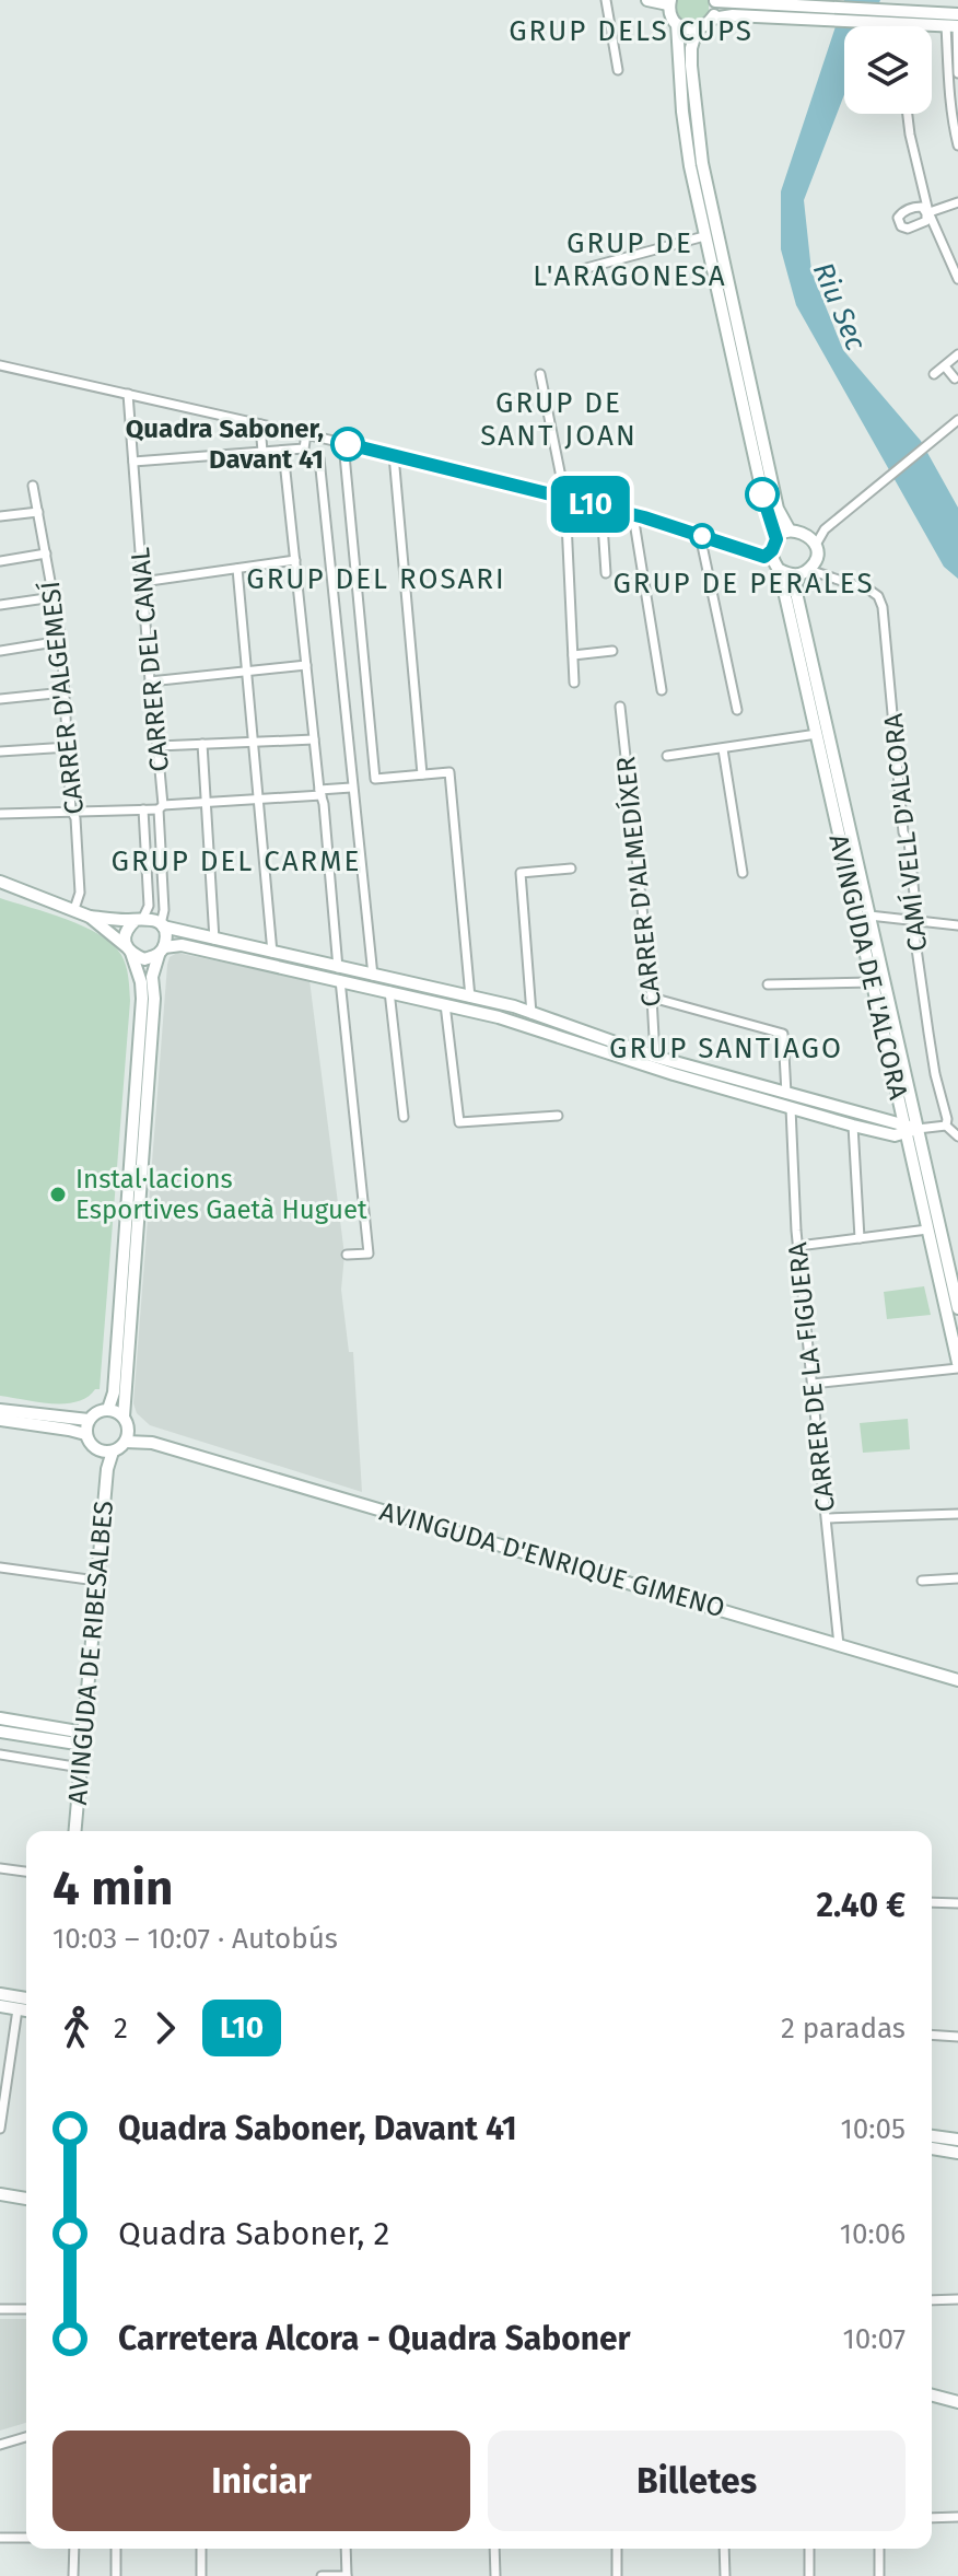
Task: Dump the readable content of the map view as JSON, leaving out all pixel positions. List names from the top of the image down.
{
  "streets": {
    "main road": ["AVINGUDA DE L'ALCORA", "AVINGUDA D'ENRIQUE GIMENO", "AVINGUDA DE RIBESALBES"],
    "street": [
      "CARRER DEL CANAL",
      "CARRER D'ALGEMESÍ",
      "CAMÍ VELL D'ALCORA",
      "CARRER D'ALMEDÍXER",
      "CARRER DE LA FIGUERA"
    ]
  },
  "crossings": [
    ["CAMÍ VELL D'ALCORA", "AVINGUDA DE L'ALCORA"],
    ["CARRER DE LA FIGUERA", "AVINGUDA D'ENRIQUE GIMENO"],
    ["AVINGUDA D'ENRIQUE GIMENO", "AVINGUDA DE RIBESALBES"]
  ],
  "districts": [
    "GRUP DELS CUPS",
    "GRUP DE L'ARAGONESA",
    "GRUP DE SANT JOAN",
    "GRUP DEL ROSARI",
    "GRUP DE PERALES",
    "GRUP DEL CARME",
    "GRUP SANTIAGO"
  ],
  "water": ["Riu Sec"],
  "places": ["Quadra Saboner, Davant 41", "Instal·lacions Esportives Gaetà Huguet"],
  "lines": ["bus line L10"],
  "page": {
    "on_map": "L10",
    "heading": ["4 min", "10:03 – 10:07 · Autobús", "2.40 €"],
    "legs": ["2", "L10", "2 paradas"],
    "list": [
      {
        "name": "Quadra Saboner, Davant 41",
        "value": "10:05"
      },
      {
        "name": "Quadra Saboner, 2",
        "value": "10:06"
      },
      {
        "name": "Carretera Alcora - Quadra Saboner",
        "value": "10:07"
      }
    ],
    "buttons": ["Iniciar", "Billetes"]
  }
}
